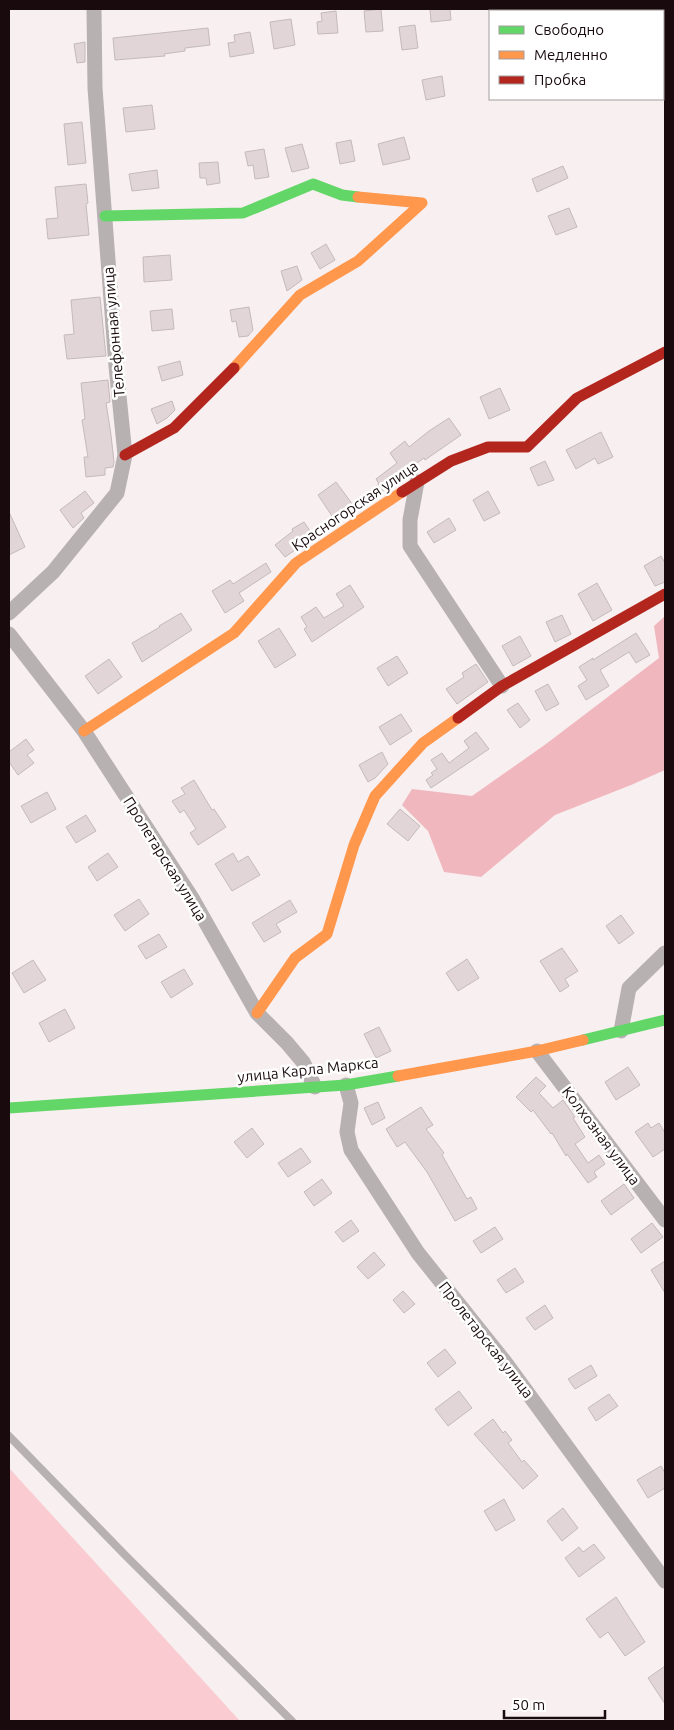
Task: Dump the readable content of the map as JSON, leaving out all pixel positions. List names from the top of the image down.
{
  "streets": {
    "street": [
      "Телефонная улица",
      "Красногорская улица",
      "Пролетарская улица",
      "улица Карла Маркса",
      "Колхозная улица"
    ]
  },
  "crossings": [
    ["Красногорская улица", "Пролетарская улица"],
    ["Пролетарская улица", "улица Карла Маркса"],
    ["улица Карла Маркса", "Колхозная улица"]
  ],
  "legend": ["Свободно", "Медленно", "Пробка"],
  "scale_bar": "50 m"
}
